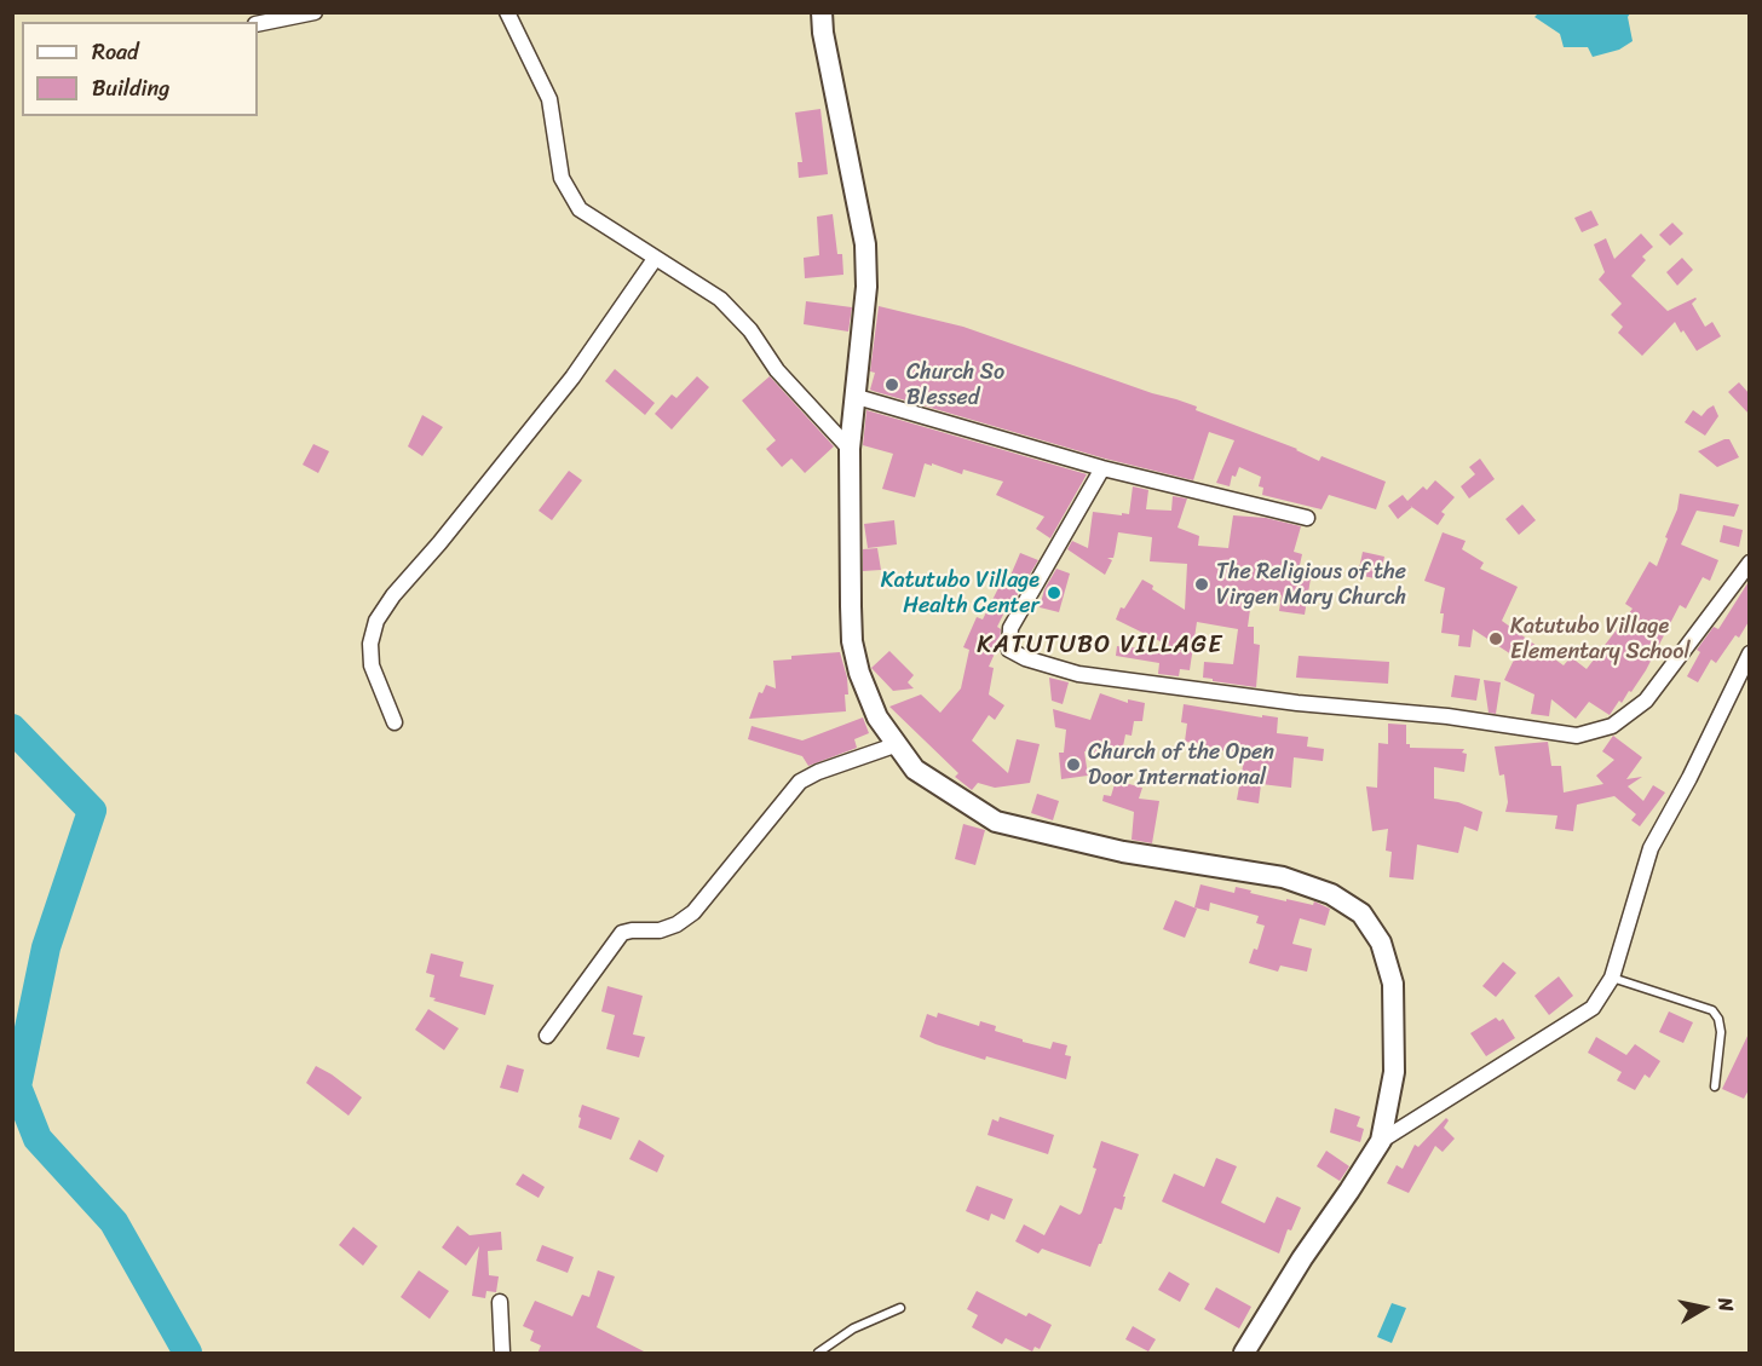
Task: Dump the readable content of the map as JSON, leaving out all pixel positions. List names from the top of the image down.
{
  "districts": ["KATUTUBO VILLAGE"],
  "places": [
    "Church So Blessed",
    "The Religious of the Virgen Mary Church",
    "Katutubo Village Health Center",
    "Katutubo Village Elementary School",
    "Church of the Open Door International"
  ],
  "legend": ["Road", "Building"],
  "north": "right"
}
